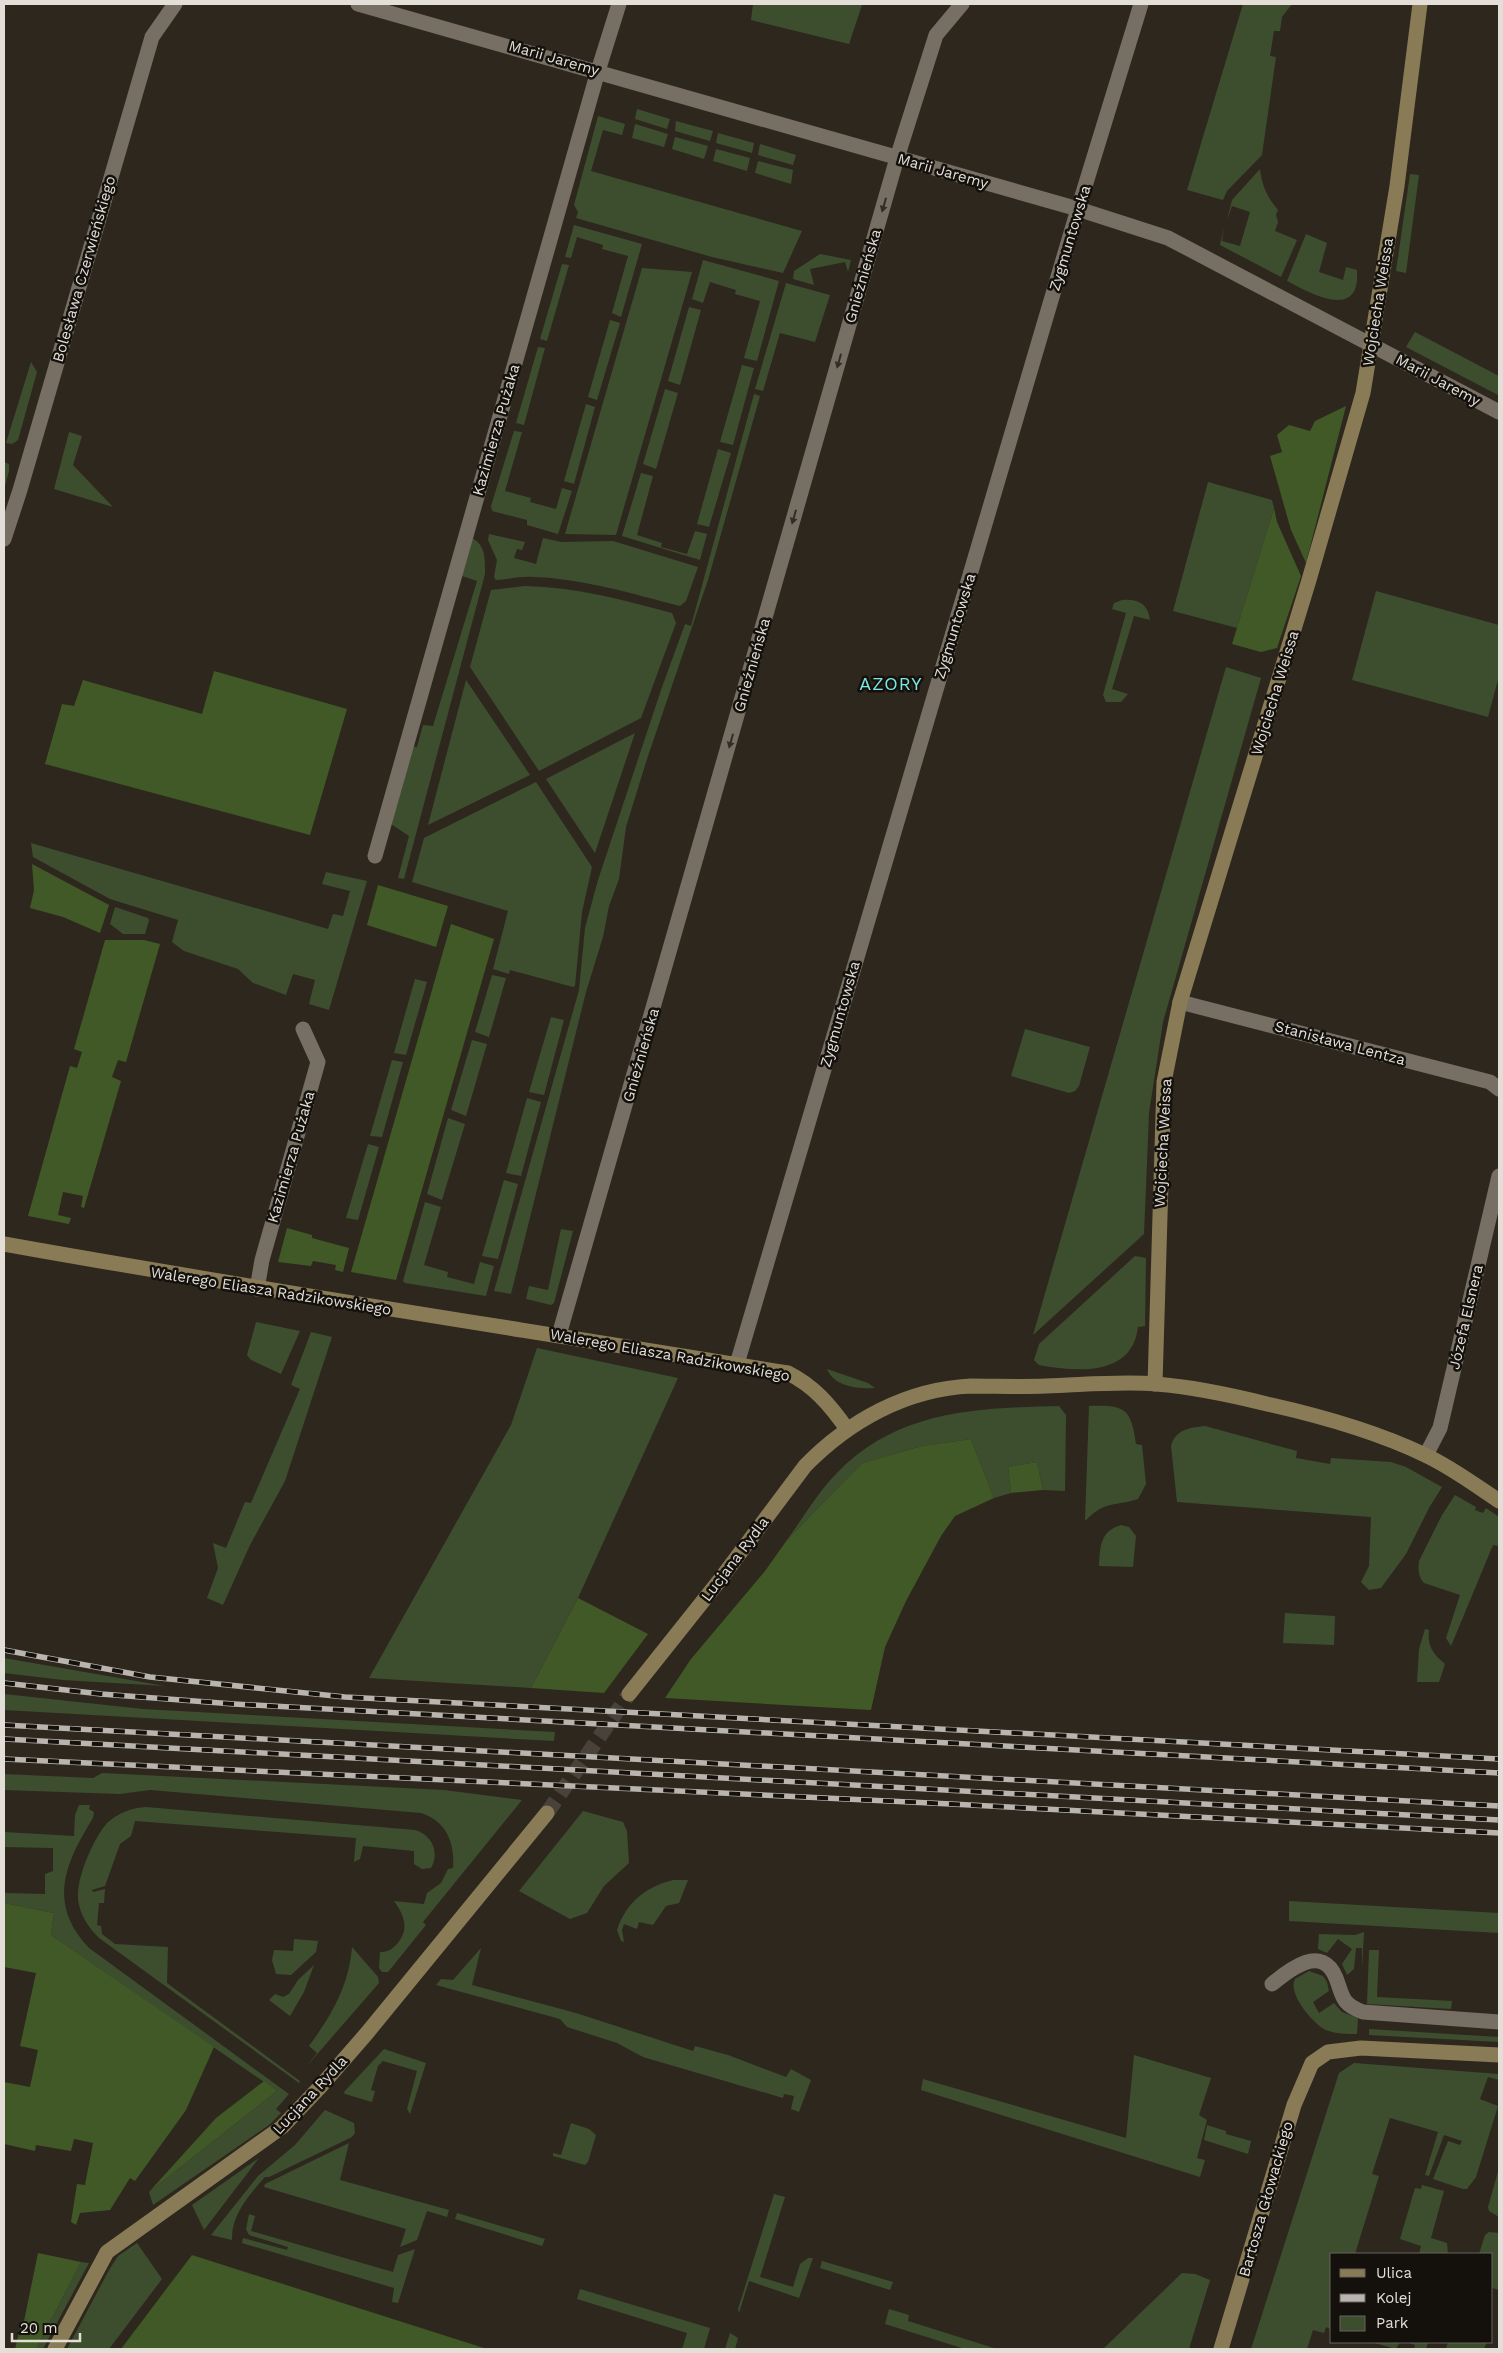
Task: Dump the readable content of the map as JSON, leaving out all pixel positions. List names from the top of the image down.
{
  "streets": {
    "street": [
      "Marii Jaremy",
      "Zygmuntowska",
      "Bolesława Czerwieńskiego",
      "Gnieźnieńska",
      "Wojciecha Weissa",
      "Kazimierza Pużaka",
      "Stanisława Lentza",
      "Walerego Eliasza Radzikowskiego",
      "Józefa Elsnera",
      "Lucjana Rydla",
      "Bartosza Głowackiego"
    ]
  },
  "crossings": [
    ["Marii Jaremy", "Zygmuntowska"],
    ["Marii Jaremy", "Gnieźnieńska"],
    ["Marii Jaremy", "Wojciecha Weissa"],
    ["Marii Jaremy", "Kazimierza Pużaka"],
    ["Zygmuntowska", "Walerego Eliasza Radzikowskiego"],
    ["Gnieźnieńska", "Walerego Eliasza Radzikowskiego"],
    ["Wojciecha Weissa", "Stanisława Lentza"],
    ["Kazimierza Pużaka", "Walerego Eliasza Radzikowskiego"],
    ["Walerego Eliasza Radzikowskiego", "Lucjana Rydla"]
  ],
  "one_way": ["Gnieźnieńska"],
  "districts": ["AZORY"],
  "legend": ["Ulica", "Kolej", "Park"],
  "scale_bar": "20 m"
}
